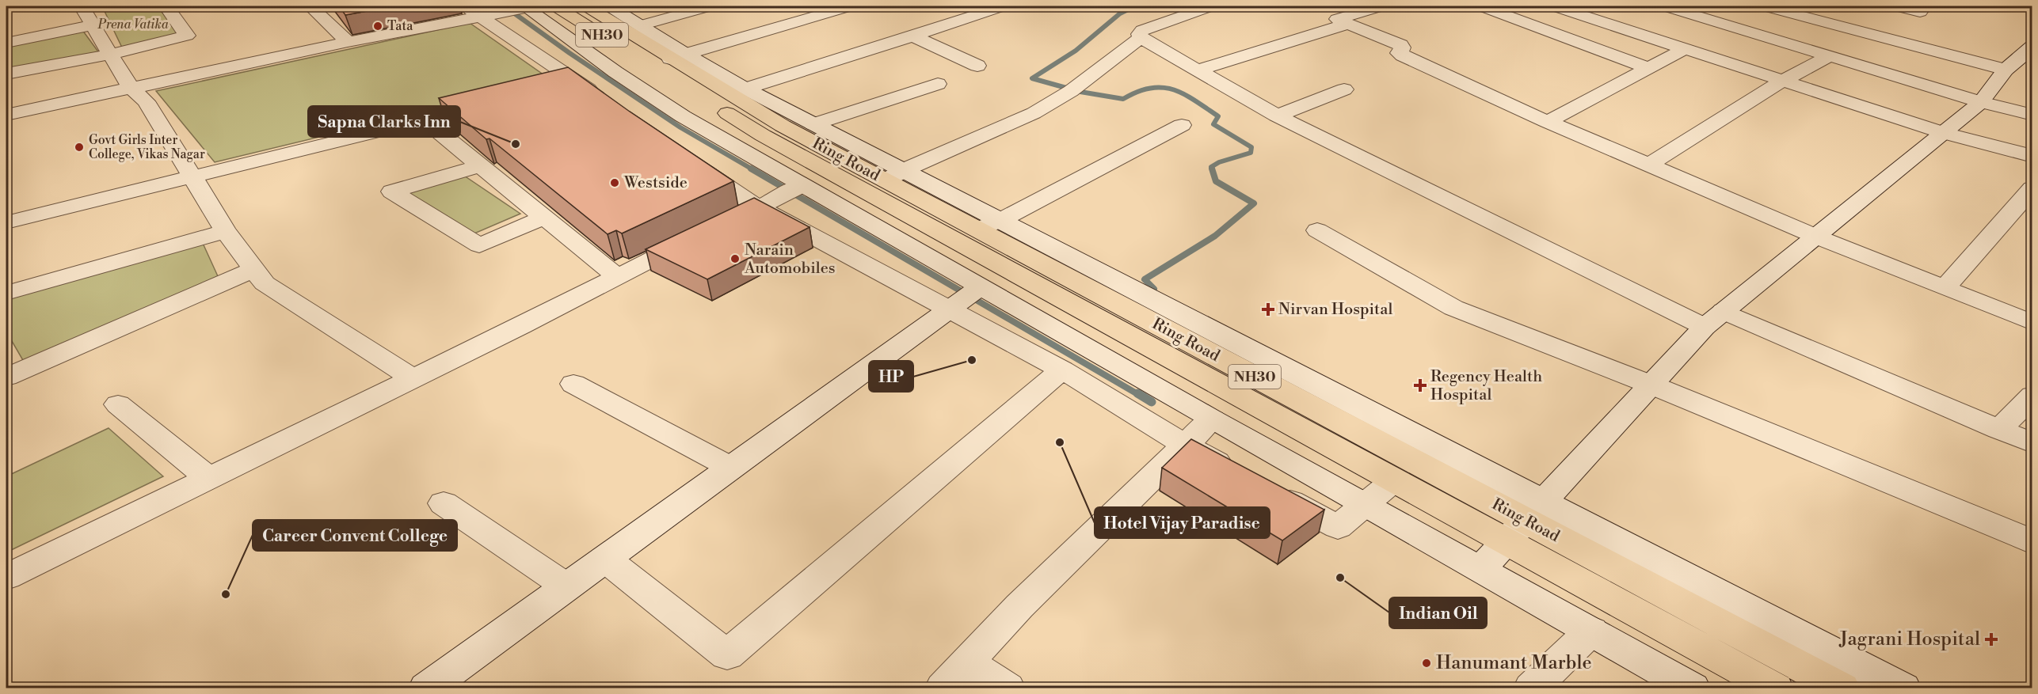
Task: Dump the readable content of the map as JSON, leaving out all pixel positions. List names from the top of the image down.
{
  "streets": {
    "highway": ["NH30", "Ring Road"]
  },
  "parks": ["Prena Vatika"],
  "places": {
    "other": [
      "Tata",
      "Sapna Clarks Inn",
      "Govt Girls Inter College, Vikas Nagar",
      "Westside",
      "Narain Automobiles",
      "HP",
      "Hotel Vijay Paradise",
      "Indian Oil",
      "Career Convent College",
      "Hanumant Marble"
    ],
    "health": ["Nirvan Hospital", "Regency Health Hospital", "Jagrani Hospital"]
  }
}
